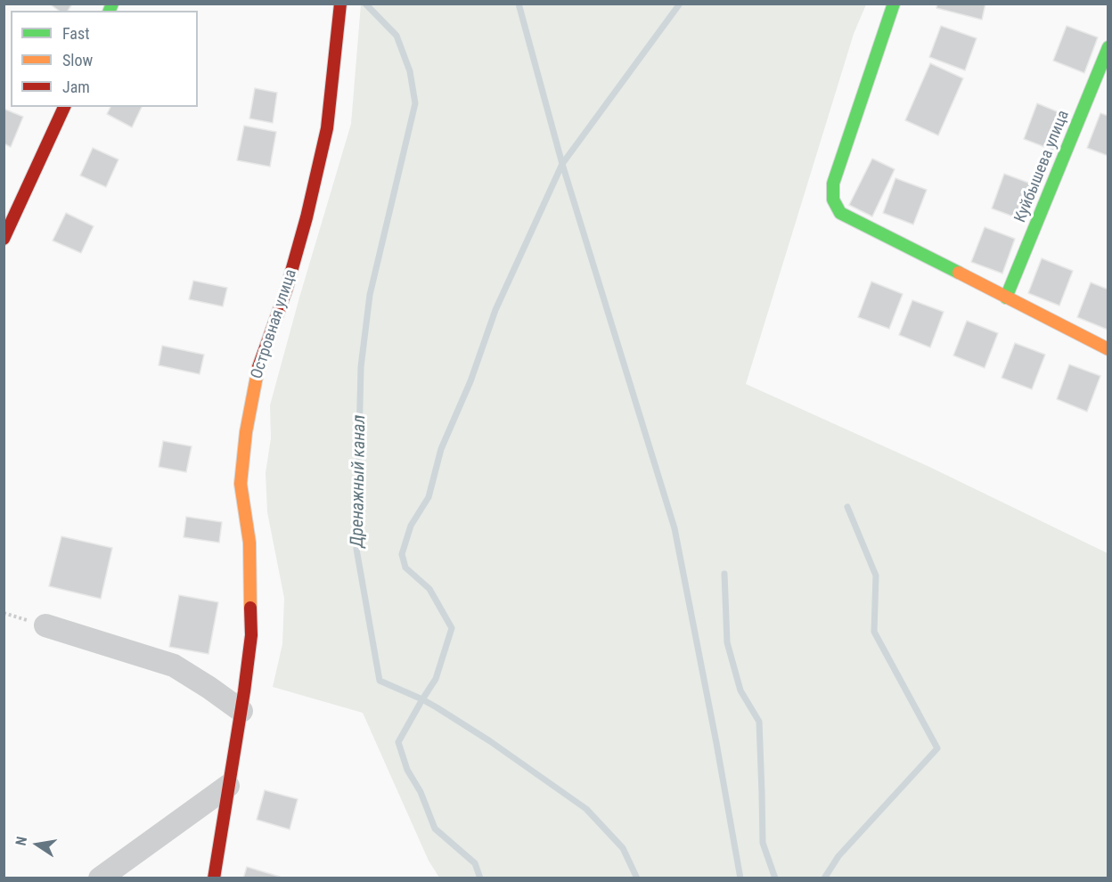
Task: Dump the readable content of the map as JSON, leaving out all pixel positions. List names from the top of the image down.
{
  "streets": {
    "street": ["Куйбышева улица", "Островная улица"]
  },
  "water": ["Дренажный канал"],
  "legend": ["Fast", "Slow", "Jam"],
  "north": "left"
}
